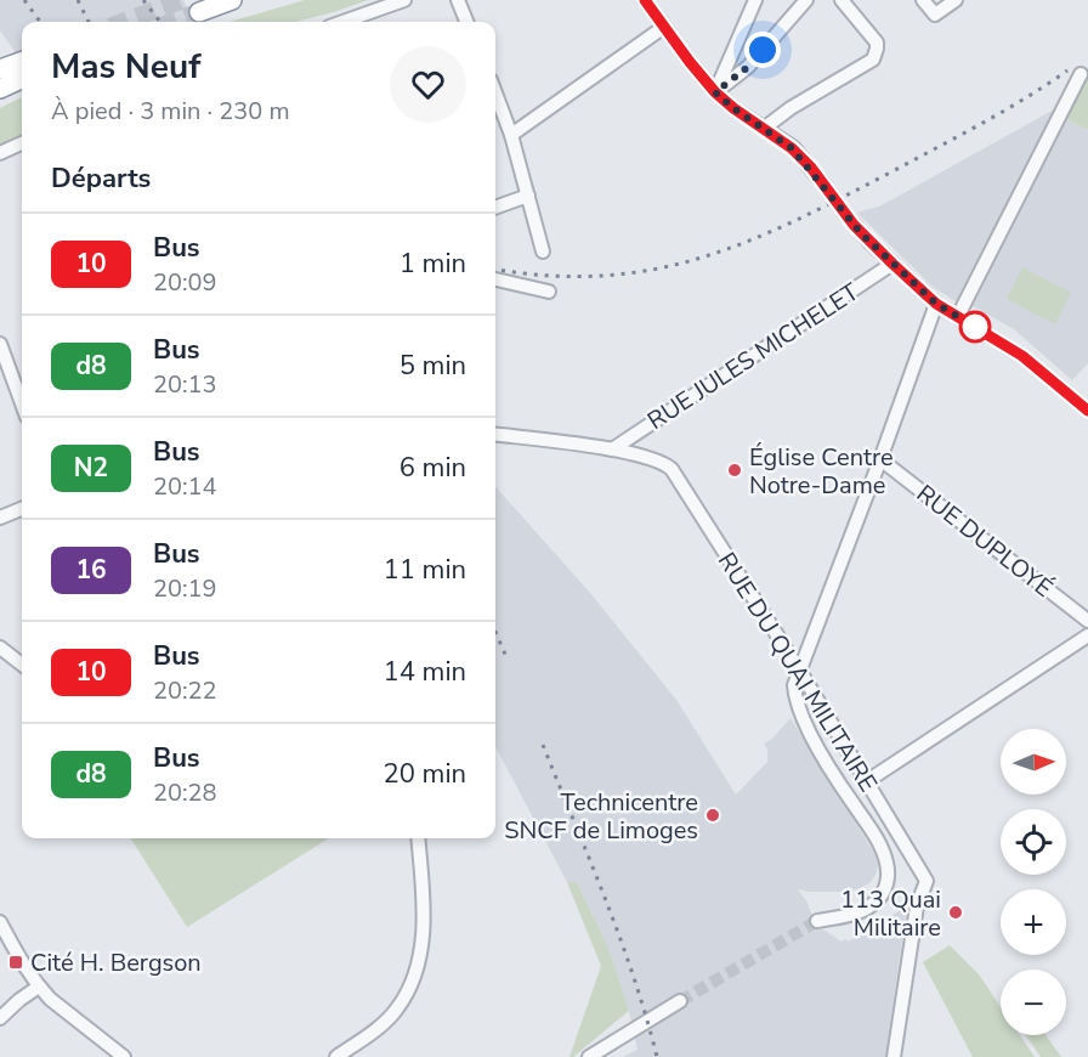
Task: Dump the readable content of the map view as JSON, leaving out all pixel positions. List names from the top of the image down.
{
  "streets": {
    "street": ["RUE JULES MICHELET", "RUE DUPLOYÉ", "RUE DU QUAI MILITAIRE"]
  },
  "crossings": [
    ["RUE JULES MICHELET", "RUE DU QUAI MILITAIRE"]
  ],
  "places": {
    "other": ["Église Centre Notre-Dame", "Technicentre SNCF de Limoges", "113 Quai Militaire"],
    "transit": ["Cité H. Bergson"]
  },
  "lines": ["bus line 10"],
  "north": "right",
  "page": {
    "heading": [
      ["Mas Neuf", "À pied · 3 min · 230 m"],
      "Départs"
    ],
    "list": [
      {
        "mark": "10",
        "name": "Bus",
        "note": "20:09",
        "value": "1 min"
      },
      {
        "mark": "d8",
        "name": "Bus",
        "note": "20:13",
        "value": "5 min"
      },
      {
        "mark": "N2",
        "name": "Bus",
        "note": "20:14",
        "value": "6 min"
      },
      {
        "mark": "16",
        "name": "Bus",
        "note": "20:19",
        "value": "11 min"
      },
      {
        "mark": "10",
        "name": "Bus",
        "note": "20:22",
        "value": "14 min"
      },
      {
        "mark": "d8",
        "name": "Bus",
        "note": "20:28",
        "value": "20 min"
      }
    ],
    "map_buttons": ["+", "−"]
  }
}
